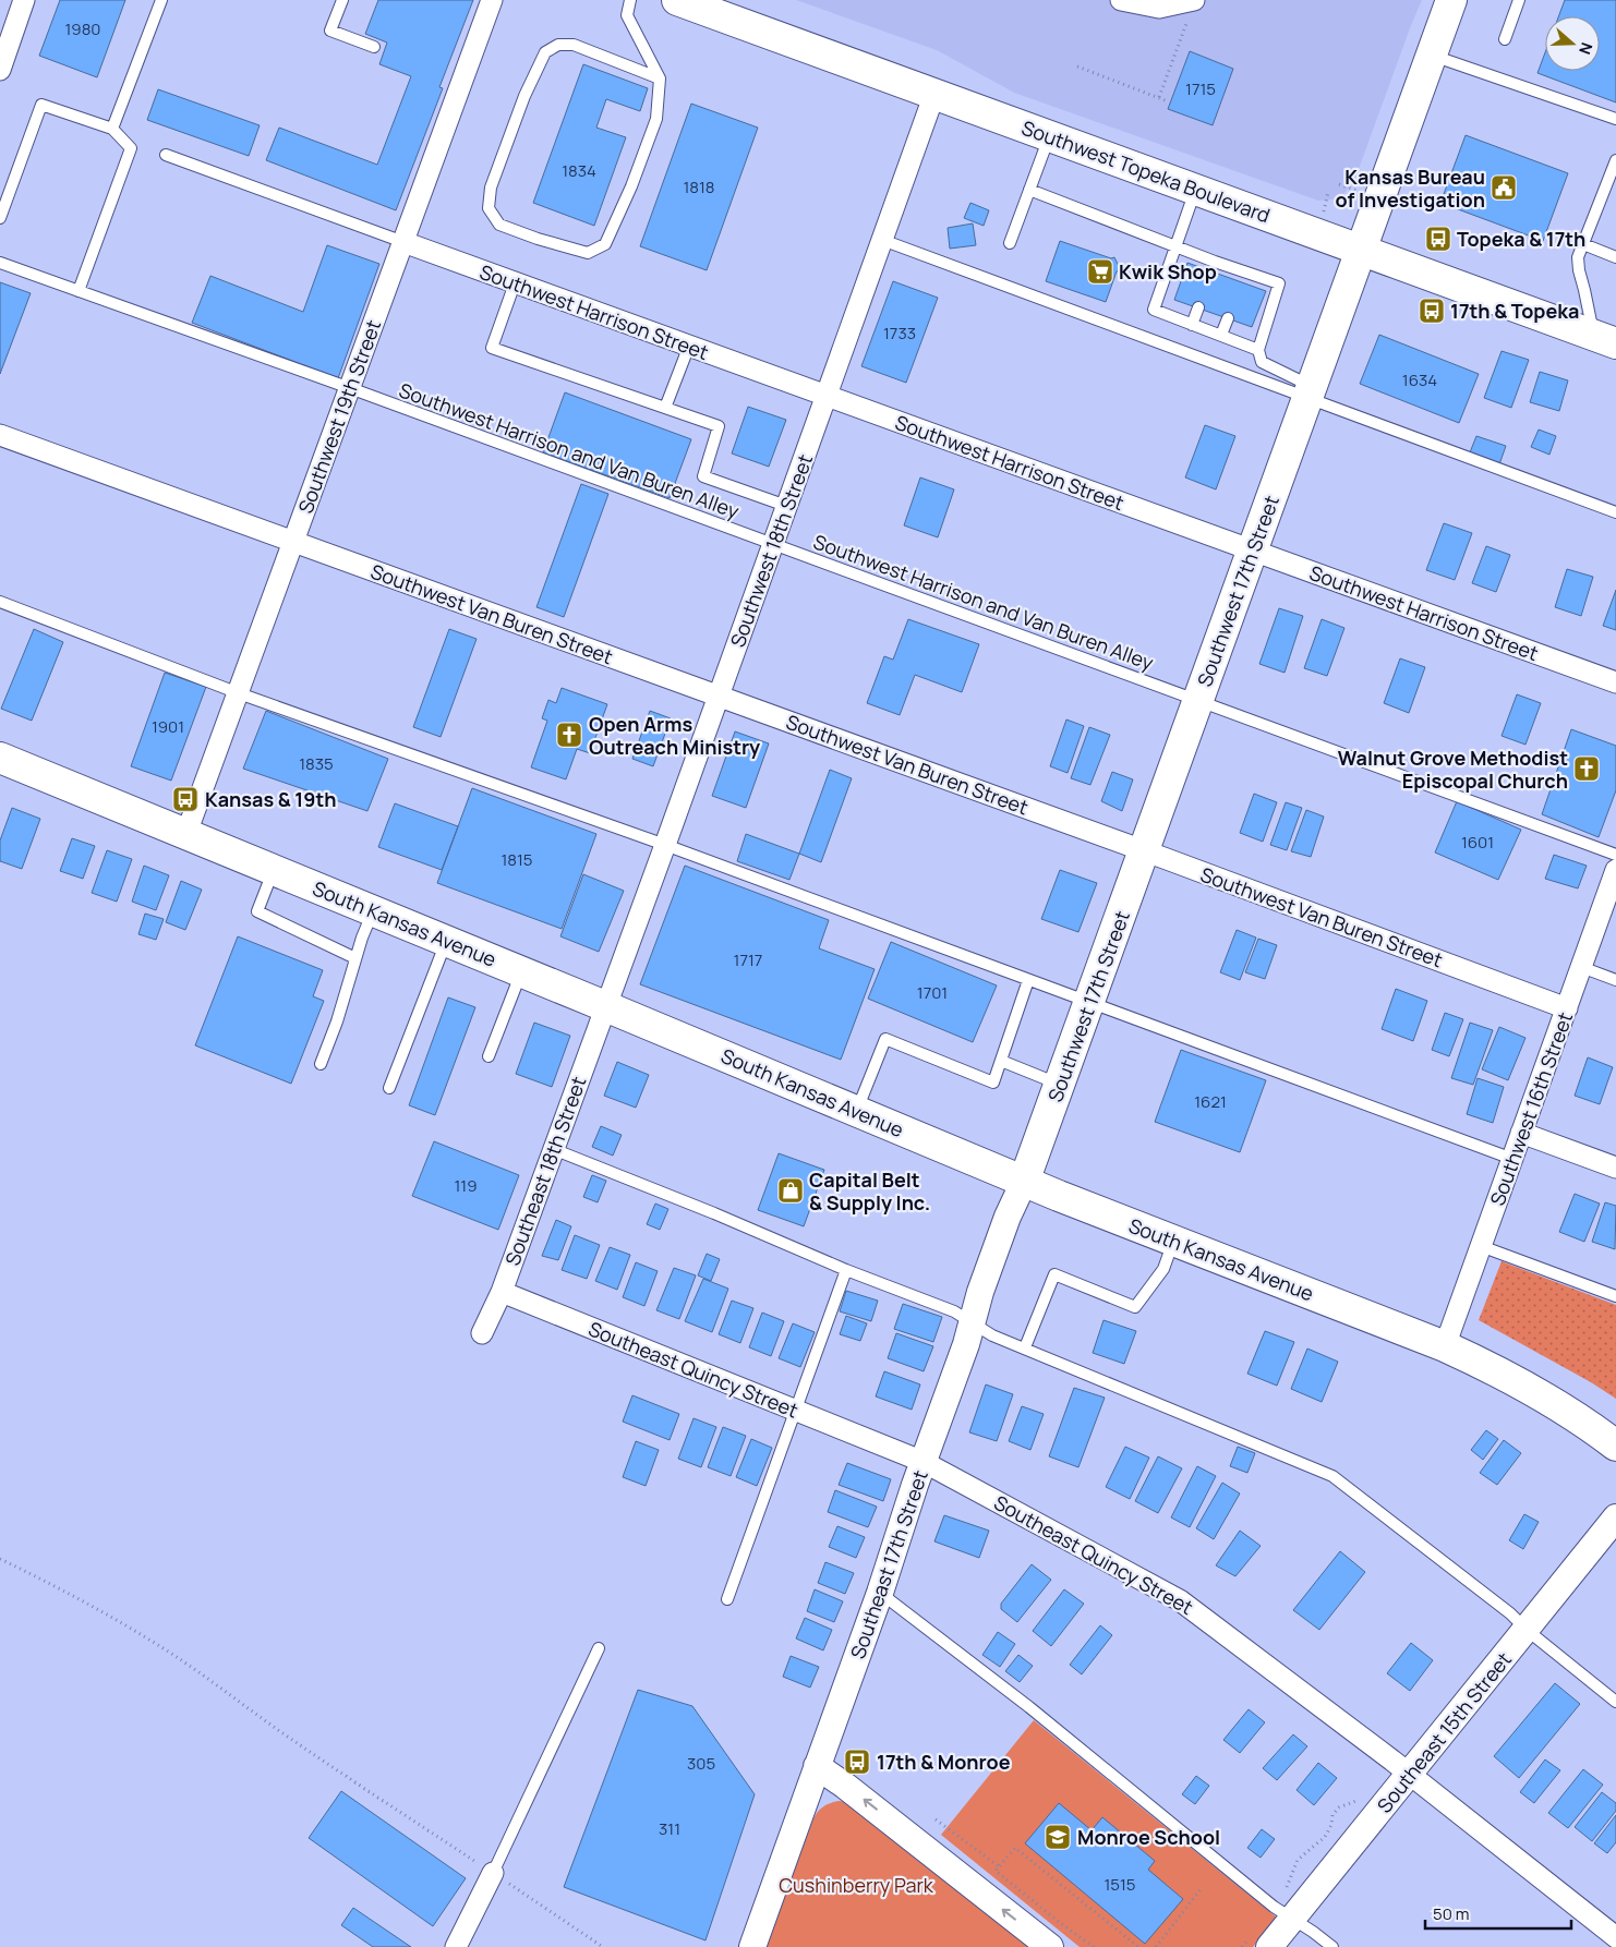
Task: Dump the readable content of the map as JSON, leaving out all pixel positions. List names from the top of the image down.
{
  "streets": {
    "main road": ["Southwest Topeka Boulevard", "Southwest 17th Street", "South Kansas Avenue"],
    "street": [
      "Southwest Harrison Street",
      "Southwest 19th Street",
      "Southwest 18th Street",
      "Southwest Van Buren Street",
      "Southwest 16th Street",
      "Southeast 18th Street",
      "Southeast Quincy Street",
      "Southeast 17th Street",
      "Southeast 15th Street"
    ],
    "lane": ["Southwest Harrison and Van Buren Alley"]
  },
  "crossings": [
    ["Southwest Topeka Boulevard", "Southwest 18th Street"],
    ["Southwest Topeka Boulevard", "Southwest 17th Street"],
    ["Southwest Harrison Street", "Southwest 19th Street"],
    ["Southwest Harrison Street", "Southwest 18th Street"],
    ["Southwest Harrison Street", "Southwest 17th Street"],
    ["Southwest 19th Street", "Southwest Harrison and Van Buren Alley"],
    ["Southwest 19th Street", "Southwest Van Buren Street"],
    ["Southwest 19th Street", "South Kansas Avenue"],
    ["Southwest Harrison and Van Buren Alley", "Southwest 18th Street"],
    ["Southwest Harrison and Van Buren Alley", "Southwest 17th Street"],
    ["Southwest 18th Street", "Southwest Van Buren Street"],
    ["Southwest 18th Street", "South Kansas Avenue"],
    ["Southwest 18th Street", "Southeast 18th Street"],
    ["Southwest 17th Street", "Southwest Van Buren Street"],
    ["Southwest 17th Street", "South Kansas Avenue"],
    ["Southwest 17th Street", "Southeast 17th Street"],
    ["Southwest Van Buren Street", "Southwest 16th Street"],
    ["South Kansas Avenue", "Southwest 16th Street"],
    ["South Kansas Avenue", "Southeast 18th Street"],
    ["South Kansas Avenue", "Southeast 17th Street"],
    ["Southeast 18th Street", "Southeast Quincy Street"],
    ["Southeast Quincy Street", "Southeast 17th Street"],
    ["Southeast Quincy Street", "Southeast 15th Street"]
  ],
  "parks": ["Cushinberry Park"],
  "places": {
    "public building": ["Kansas Bureau of Investigation"],
    "bus stop": [
      "Topeka & 17th",
      "17th & Topeka",
      "Kansas & 19th",
      "17th & Monroe"
    ],
    "supermarket": ["Kwik Shop"],
    "church": ["Open Arms Outreach Ministry", "Walnut Grove Methodist Episcopal Church"],
    "shop": ["Capital Belt & Supply Inc."],
    "school or university": ["Monroe School"]
  },
  "house_numbers": [
    "1980",
    "1715",
    "1834",
    "1818",
    "1733",
    "1634",
    "1901",
    "1835",
    "1601",
    "1815",
    "1717",
    "1701",
    "1621",
    "119",
    "305",
    "311",
    "1515"
  ],
  "scale_bar": "50 m",
  "north": "right"
}
